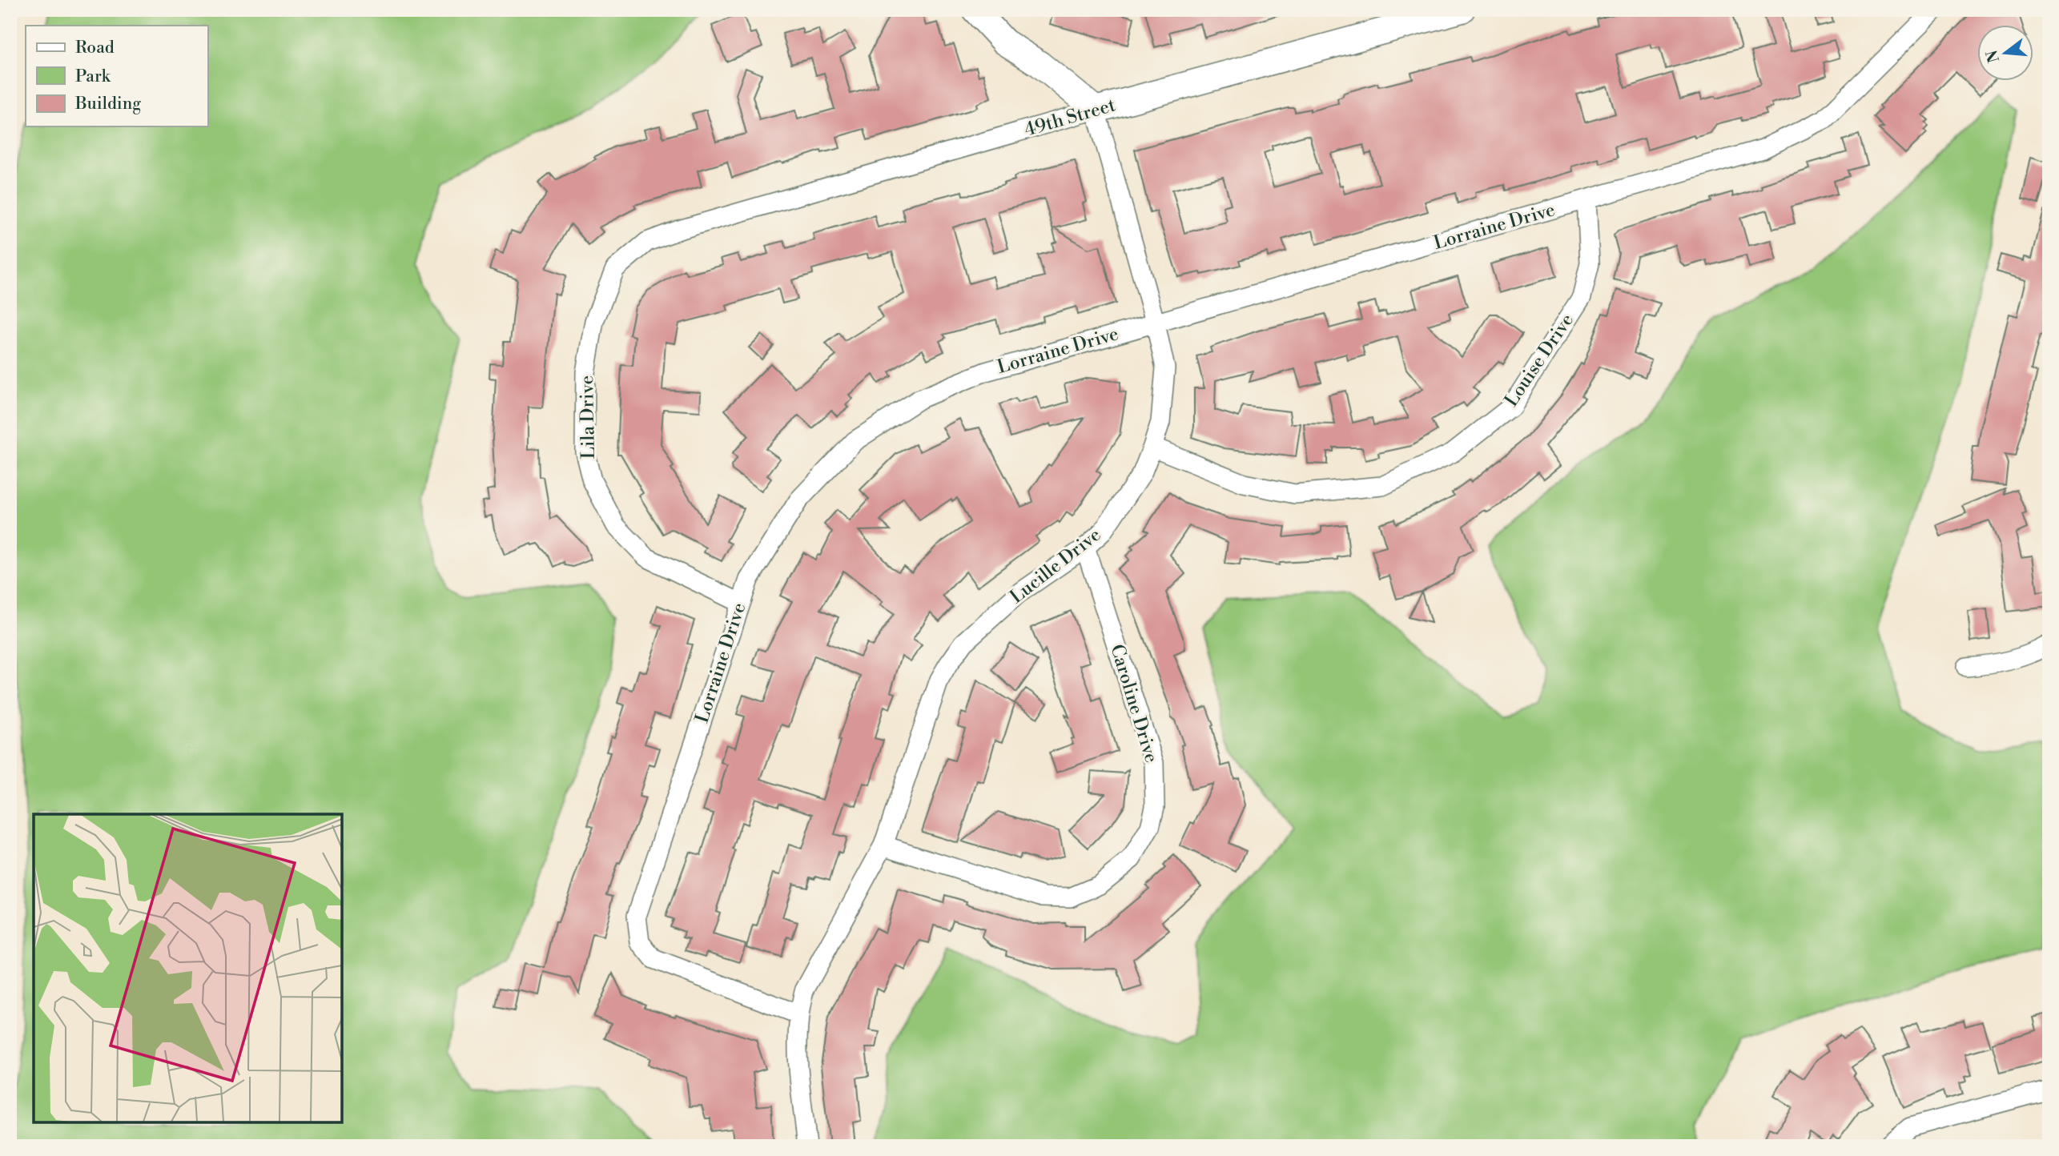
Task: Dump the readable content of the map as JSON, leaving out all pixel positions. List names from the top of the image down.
{
  "streets": {
    "street": [
      "49th Street",
      "Lorraine Drive",
      "Louise Drive",
      "Lila Drive",
      "Lucille Drive",
      "Caroline Drive"
    ]
  },
  "crossings": [
    ["49th Street", "Lila Drive"],
    ["49th Street", "Lucille Drive"],
    ["Lorraine Drive", "Louise Drive"],
    ["Lorraine Drive", "Lila Drive"],
    ["Lorraine Drive", "Lucille Drive"],
    ["Louise Drive", "Lucille Drive"],
    ["Lucille Drive", "Caroline Drive"]
  ],
  "legend": ["Road", "Park", "Building"],
  "north": "left"
}
